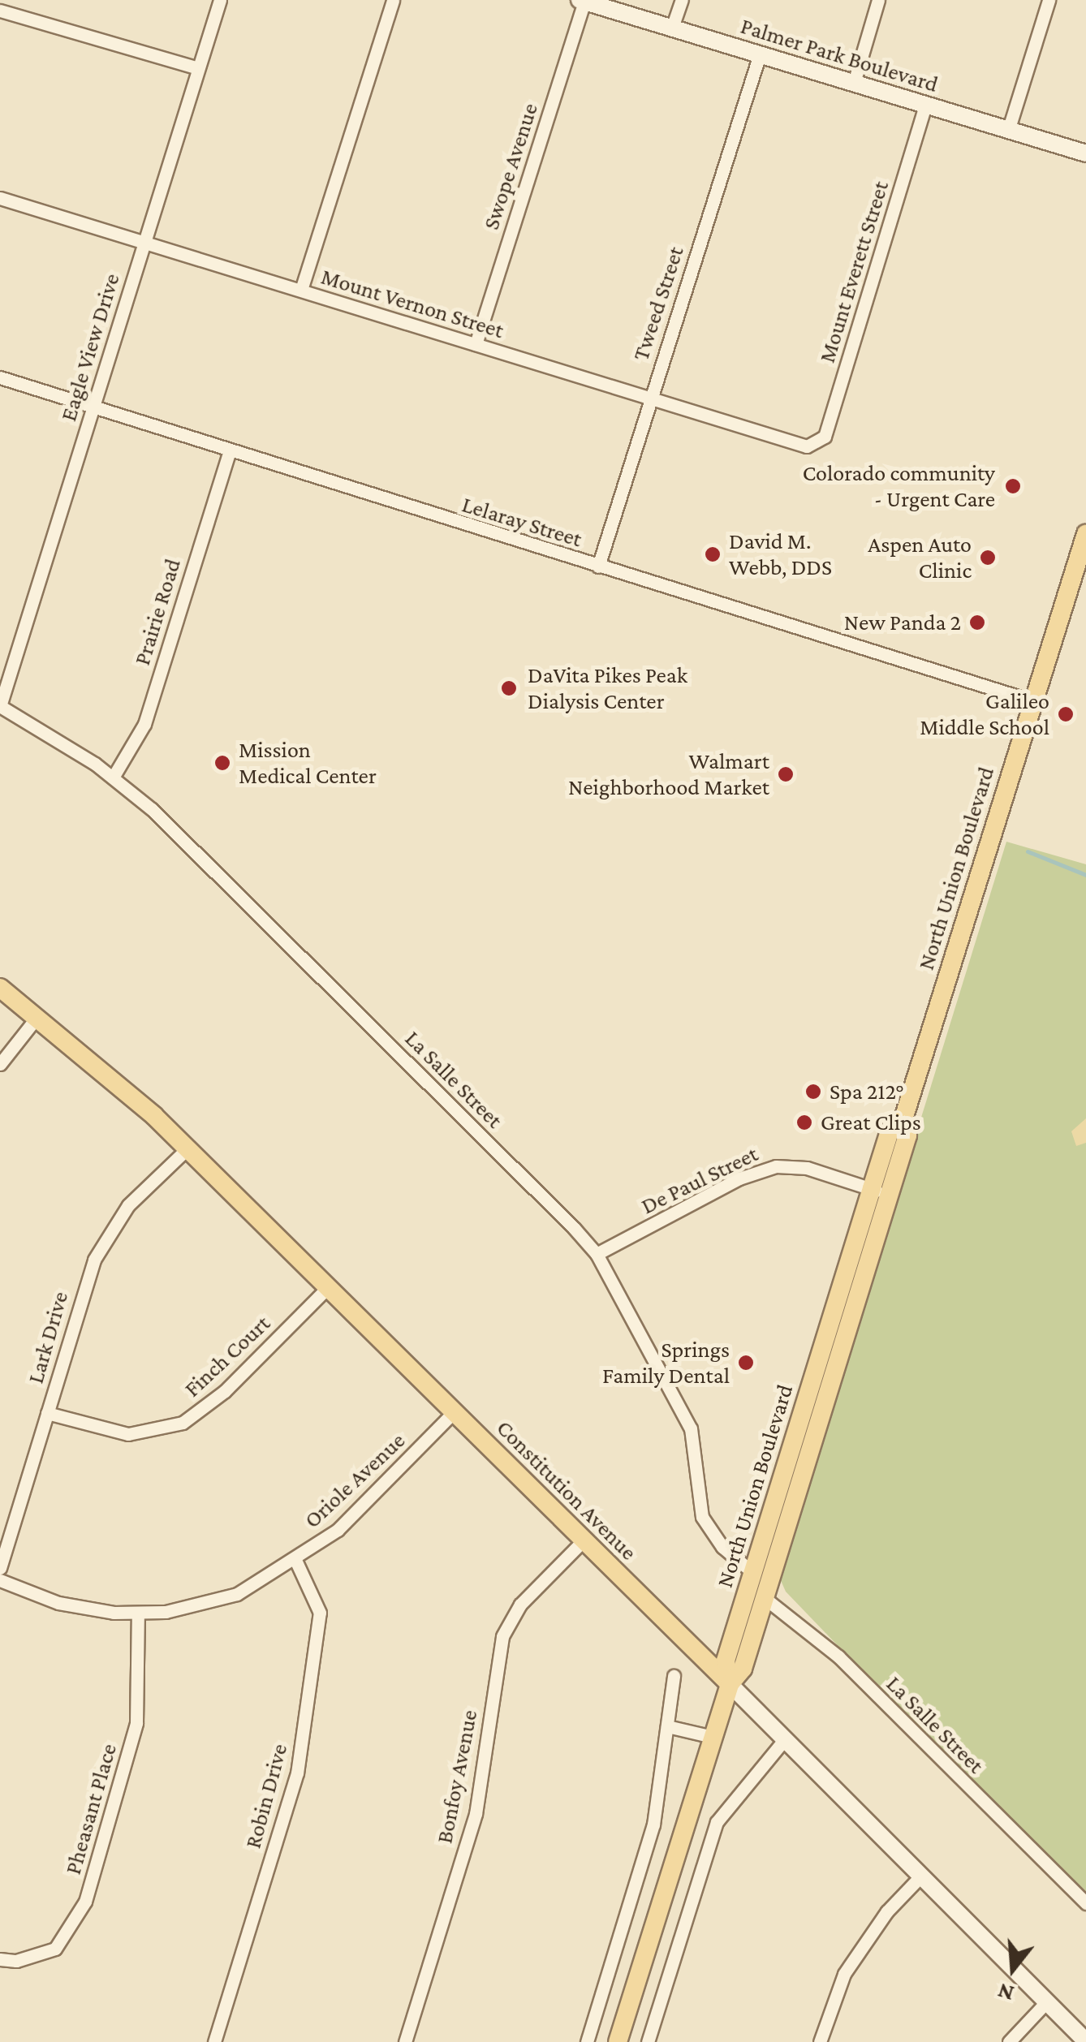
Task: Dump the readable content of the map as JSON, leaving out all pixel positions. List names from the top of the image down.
{
  "streets": {
    "main road": ["Palmer Park Boulevard", "North Union Boulevard", "Constitution Avenue"],
    "street": [
      "Swope Avenue",
      "Mount Everett Street",
      "Mount Vernon Street",
      "Tweed Street",
      "Eagle View Drive",
      "Lelaray Street",
      "Prairie Road",
      "La Salle Street",
      "De Paul Street",
      "Lark Drive",
      "Finch Court",
      "Oriole Avenue",
      "Bonfoy Avenue",
      "Robin Drive",
      "Pheasant Place"
    ]
  },
  "crossings": [
    ["Palmer Park Boulevard", "Swope Avenue"],
    ["Palmer Park Boulevard", "Mount Everett Street"],
    ["Palmer Park Boulevard", "Tweed Street"],
    ["Swope Avenue", "Mount Vernon Street"],
    ["Mount Everett Street", "Mount Vernon Street"],
    ["Mount Vernon Street", "Tweed Street"],
    ["Mount Vernon Street", "Eagle View Drive"],
    ["Tweed Street", "Lelaray Street"],
    ["Eagle View Drive", "Lelaray Street"],
    ["Eagle View Drive", "La Salle Street"],
    ["Lelaray Street", "Prairie Road"],
    ["Lelaray Street", "North Union Boulevard"],
    ["Prairie Road", "La Salle Street"],
    ["North Union Boulevard", "La Salle Street"],
    ["North Union Boulevard", "De Paul Street"],
    ["North Union Boulevard", "Constitution Avenue"],
    ["La Salle Street", "De Paul Street"],
    ["Lark Drive", "Finch Court"],
    ["Lark Drive", "Constitution Avenue"],
    ["Finch Court", "Constitution Avenue"],
    ["Oriole Avenue", "Constitution Avenue"],
    ["Oriole Avenue", "Robin Drive"],
    ["Oriole Avenue", "Pheasant Place"],
    ["Constitution Avenue", "Bonfoy Avenue"]
  ],
  "places": [
    "Colorado community - Urgent Care",
    "David M. Webb, DDS",
    "Aspen Auto Clinic",
    "New Panda 2",
    "DaVita Pikes Peak Dialysis Center",
    "Galileo Middle School",
    "Mission Medical Center",
    "Walmart Neighborhood Market",
    "Spa 212°",
    "Great Clips",
    "Springs Family Dental"
  ],
  "north": "bottom"
}
